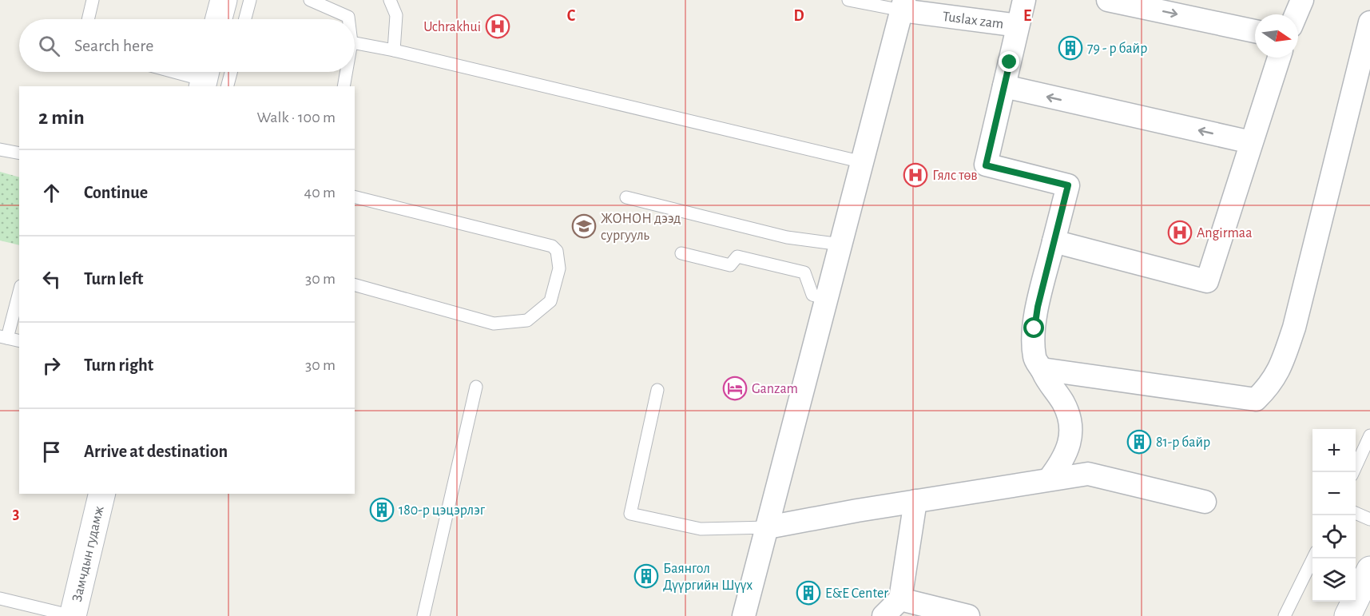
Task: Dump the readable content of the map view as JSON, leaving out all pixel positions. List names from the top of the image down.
{
  "streets": {
    "street": ["Tuslax zam", "Замчдын гудамж"]
  },
  "places": {
    "hospital": ["Uchrakhui", "Гялс төв", "Angirmaa"],
    "building": [
      "79 - р байр",
      "81-р байр",
      "180-р цэцэрлэг",
      "Баянгол Дүүргийн Шүүх",
      "E&E Center"
    ],
    "school or university": ["ЖОНОН дээд сургууль"],
    "hotel": ["Ganzam"]
  },
  "north": "right",
  "page": {
    "search": "Search here",
    "heading": ["2 min", "Walk · 100 m"],
    "list": [
      ["Continue", "40 m"],
      ["Turn left", "30 m"],
      ["Turn right", "30 m"],
      "Arrive at destination"
    ],
    "map_buttons": ["+", "−"]
  },
  "grid": {
    "columns": ["C", "D", "E"],
    "rows": ["3"]
  }
}
